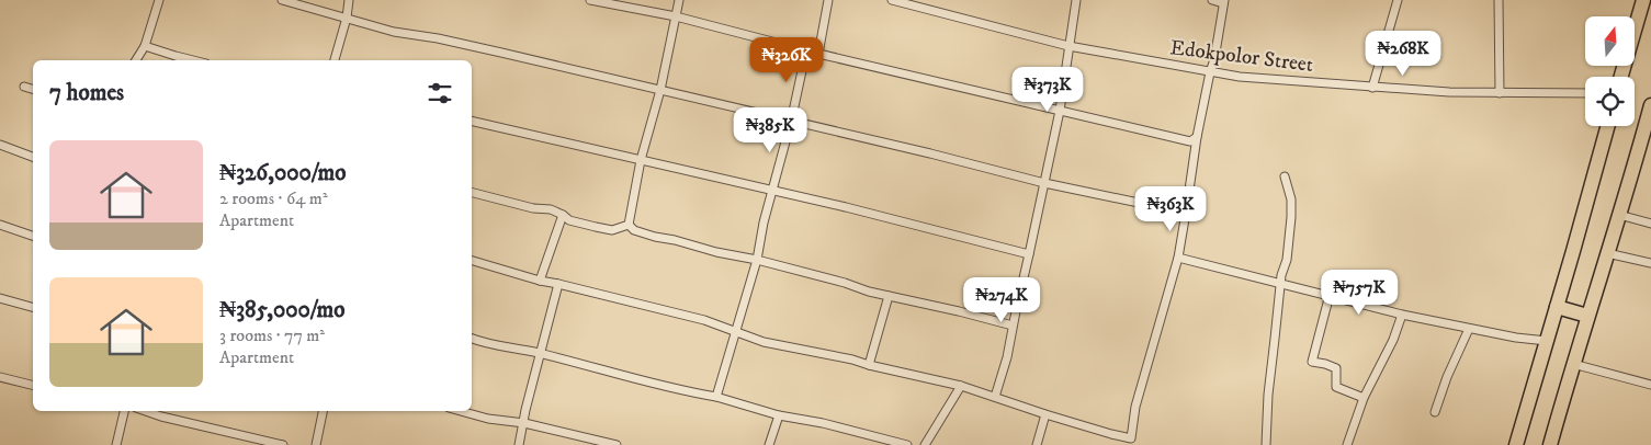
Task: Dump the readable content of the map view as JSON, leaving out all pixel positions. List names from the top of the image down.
{
  "streets": {
    "street": ["Edokpolor Street"]
  },
  "north": "top",
  "page": {
    "price": [
      "₦268K",
      "₦326K",
      "₦373K",
      "₦385K",
      "₦363K",
      "₦757K",
      "₦274K"
    ],
    "heading": "7 homes",
    "list": [
      {
        "name": "₦326,000/mo",
        "note": "2 rooms · 64 m² · Apartment"
      },
      {
        "name": "₦385,000/mo",
        "note": "3 rooms · 77 m² · Apartment"
      }
    ]
  }
}
